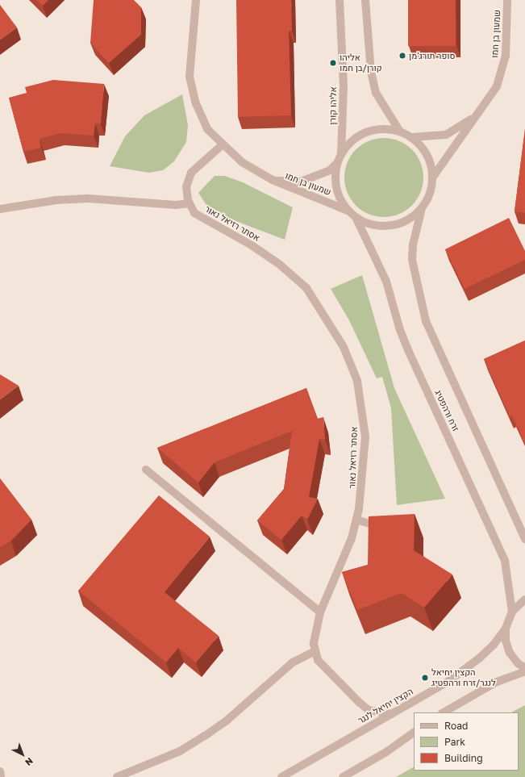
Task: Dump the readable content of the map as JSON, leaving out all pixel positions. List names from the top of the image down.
{
  "streets": {
    "street": [
      "שמעון בן חמו",
      "אליהו קורן",
      "אסתר רזיאל נאור",
      "זרח ורהפטיג",
      "הקצין יחיאל לנגר"
    ]
  },
  "crossings": [
    ["שמעון בן חמו", "אליהו קורן"],
    ["שמעון בן חמו", "זרח ורהפטיג"],
    ["אליהו קורן", "זרח ורהפטיג"],
    ["אסתר רזיאל נאור", "הקצין יחיאל לנגר"]
  ],
  "places": ["סופר תורג'מן", "אליהו קורן/בן חמו", "הקצין יחיאל לנגר/זרח ורהפטיג"],
  "legend": ["Road", "Park", "Building"],
  "north": "bottom right"
}
